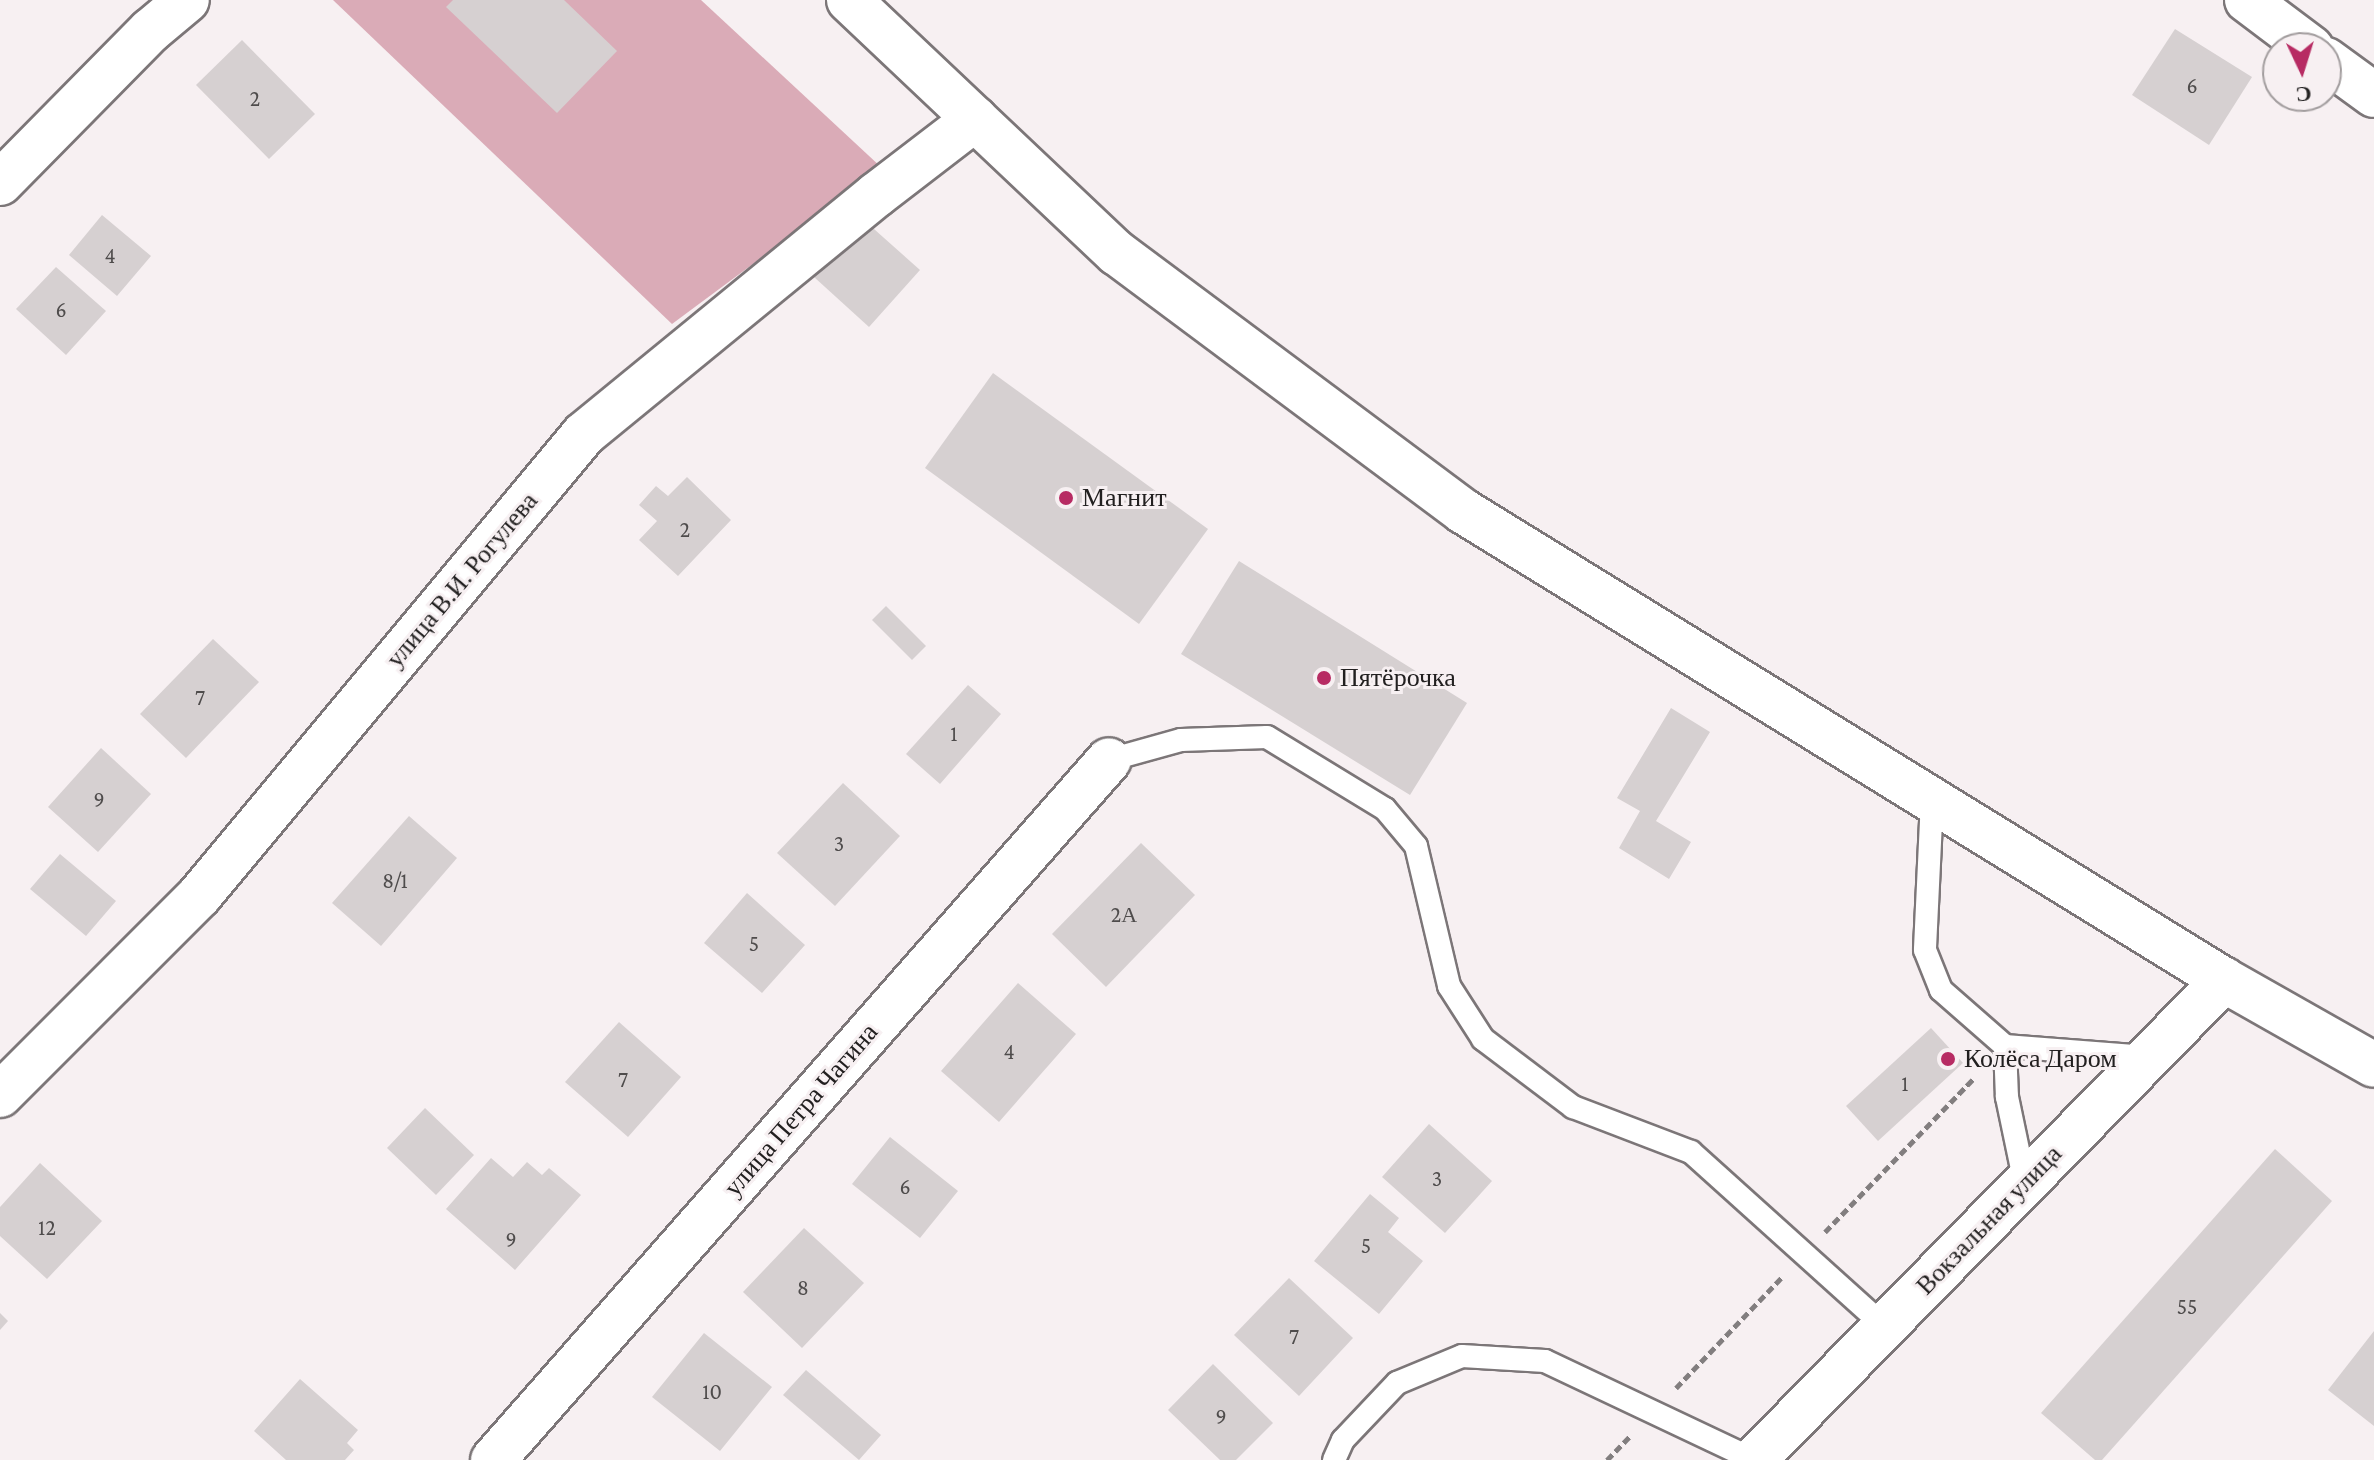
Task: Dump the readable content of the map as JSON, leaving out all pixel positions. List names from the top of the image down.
{
  "streets": {
    "street": ["улица В.И. Рогулева", "улица Петра Чагина", "Вокзальная улица"]
  },
  "places": ["Магнит", "Пятёрочка", "Колёса Даром"],
  "house_numbers": [
    "6",
    "2",
    "4",
    "6",
    "2",
    "7",
    "1",
    "9",
    "3",
    "8/1",
    "2А",
    "5",
    "4",
    "7",
    "1",
    "3",
    "6",
    "12",
    "9",
    "5",
    "8",
    "55",
    "7",
    "10",
    "9"
  ],
  "north": "bottom"
}
